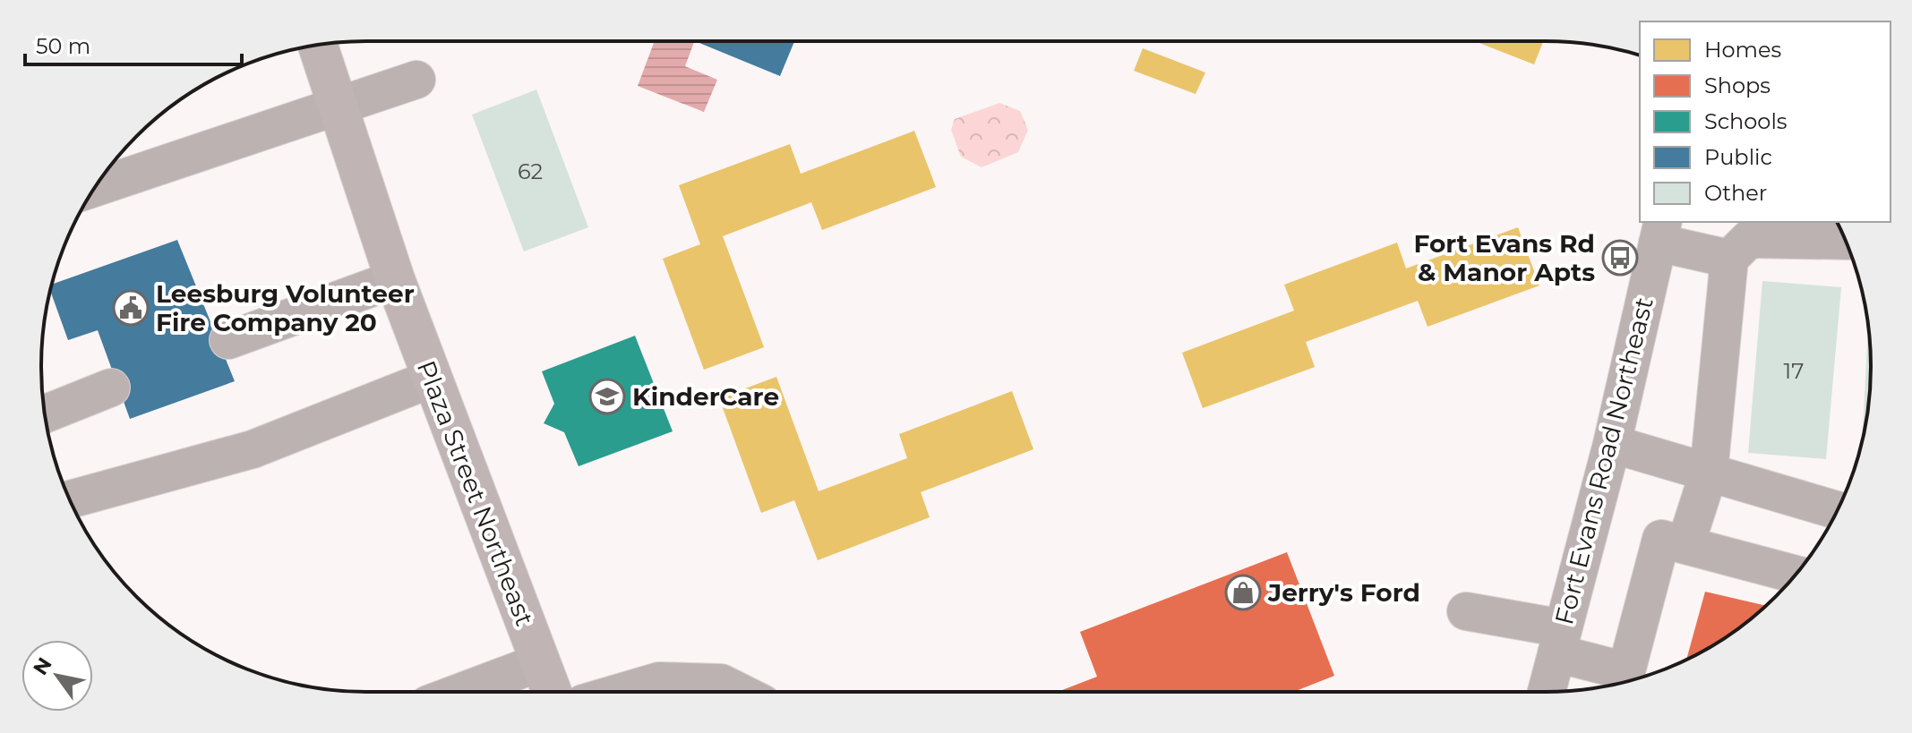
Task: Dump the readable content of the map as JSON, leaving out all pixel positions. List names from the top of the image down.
{
  "streets": {
    "main road": ["Plaza Street Northeast"],
    "street": ["Fort Evans Road Northeast"]
  },
  "places": {
    "bus stop": ["Fort Evans Rd & Manor Apts"],
    "public building": ["Leesburg Volunteer Fire Company 20"],
    "school or university": ["KinderCare"],
    "shop": ["Jerry's Ford"]
  },
  "house_numbers": ["62", "17"],
  "legend": [
    "Homes",
    "Shops",
    "Schools",
    "Public",
    "Other"
  ],
  "scale_bar": "50 m",
  "north": "top left"
}
